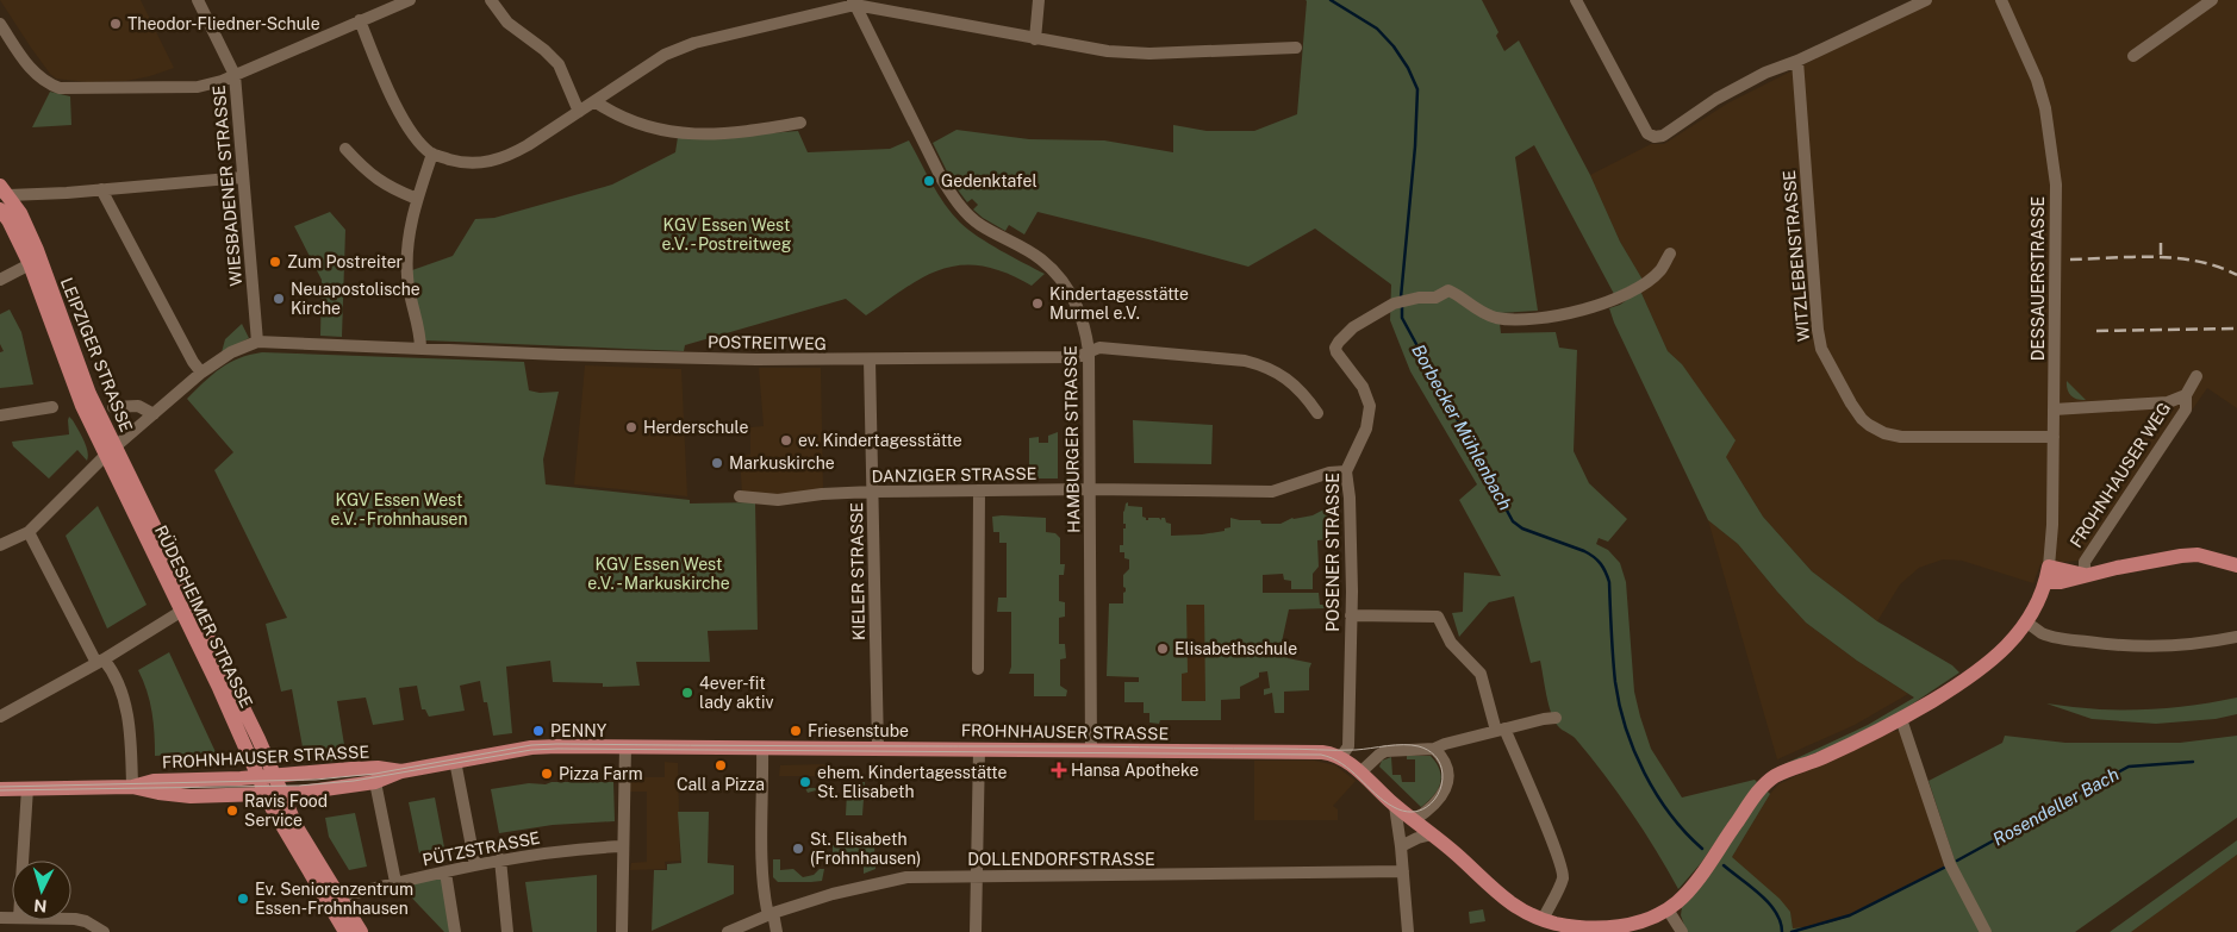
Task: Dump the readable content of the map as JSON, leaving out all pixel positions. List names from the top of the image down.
{
  "streets": {
    "main road": [
      "LEIPZIGER STRASSE",
      "FROHNHAUSER WEG",
      "RÜDESHEIMER STRASSE",
      "FROHNHAUSER STRASSE"
    ],
    "street": [
      "WIESBADENER STRASSE",
      "WITZLEBENSTRASSE",
      "DESSAUERSTRASSE",
      "POSTREITWEG",
      "HAMBURGER STRASSE",
      "DANZIGER STRASSE",
      "POSENER STRASSE",
      "KIELER STRASSE",
      "PÜTZSTRASSE",
      "DOLLENDORFSTRASSE"
    ]
  },
  "crossings": [
    ["WIESBADENER STRASSE", "POSTREITWEG"],
    ["WITZLEBENSTRASSE", "DESSAUERSTRASSE"],
    ["DESSAUERSTRASSE", "FROHNHAUSER WEG"],
    ["POSTREITWEG", "LEIPZIGER STRASSE"],
    ["POSTREITWEG", "HAMBURGER STRASSE"],
    ["POSTREITWEG", "KIELER STRASSE"],
    ["POSTREITWEG", "RÜDESHEIMER STRASSE"],
    ["LEIPZIGER STRASSE", "RÜDESHEIMER STRASSE"],
    ["HAMBURGER STRASSE", "DANZIGER STRASSE"],
    ["HAMBURGER STRASSE", "FROHNHAUSER STRASSE"],
    ["DANZIGER STRASSE", "POSENER STRASSE"],
    ["DANZIGER STRASSE", "KIELER STRASSE"],
    ["POSENER STRASSE", "FROHNHAUSER STRASSE"],
    ["KIELER STRASSE", "FROHNHAUSER STRASSE"],
    ["RÜDESHEIMER STRASSE", "FROHNHAUSER STRASSE"]
  ],
  "water": ["Borbecker Mühlenbach", "Rosendeller Bach"],
  "parks": ["KGV Essen West e.V. - Postreitweg", "KGV Essen West e.V. - Frohnhausen", "KGV Essen West e.V. - Markuskirche"],
  "places": {
    "other": [
      "Theodor-Fliedner-Schule",
      "Gedenktafel",
      "Zum Postreiter",
      "Neuapostolische Kirche",
      "Kindertagesstätte Murmel e.V.",
      "Herderschule",
      "ev. Kindertagesstätte",
      "Markuskirche",
      "Elisabethschule",
      "4ever-fit lady aktiv",
      "PENNY",
      "Friesenstube",
      "Call a Pizza",
      "Pizza Farm",
      "ehem. Kindertagesstätte St. Elisabeth",
      "Ravis Food Service",
      "St. Elisabeth (Frohnhausen)",
      "Ev. Seniorenzentrum Essen-Frohnhausen"
    ],
    "health": ["Hansa Apotheke"]
  },
  "north": "bottom"
}
